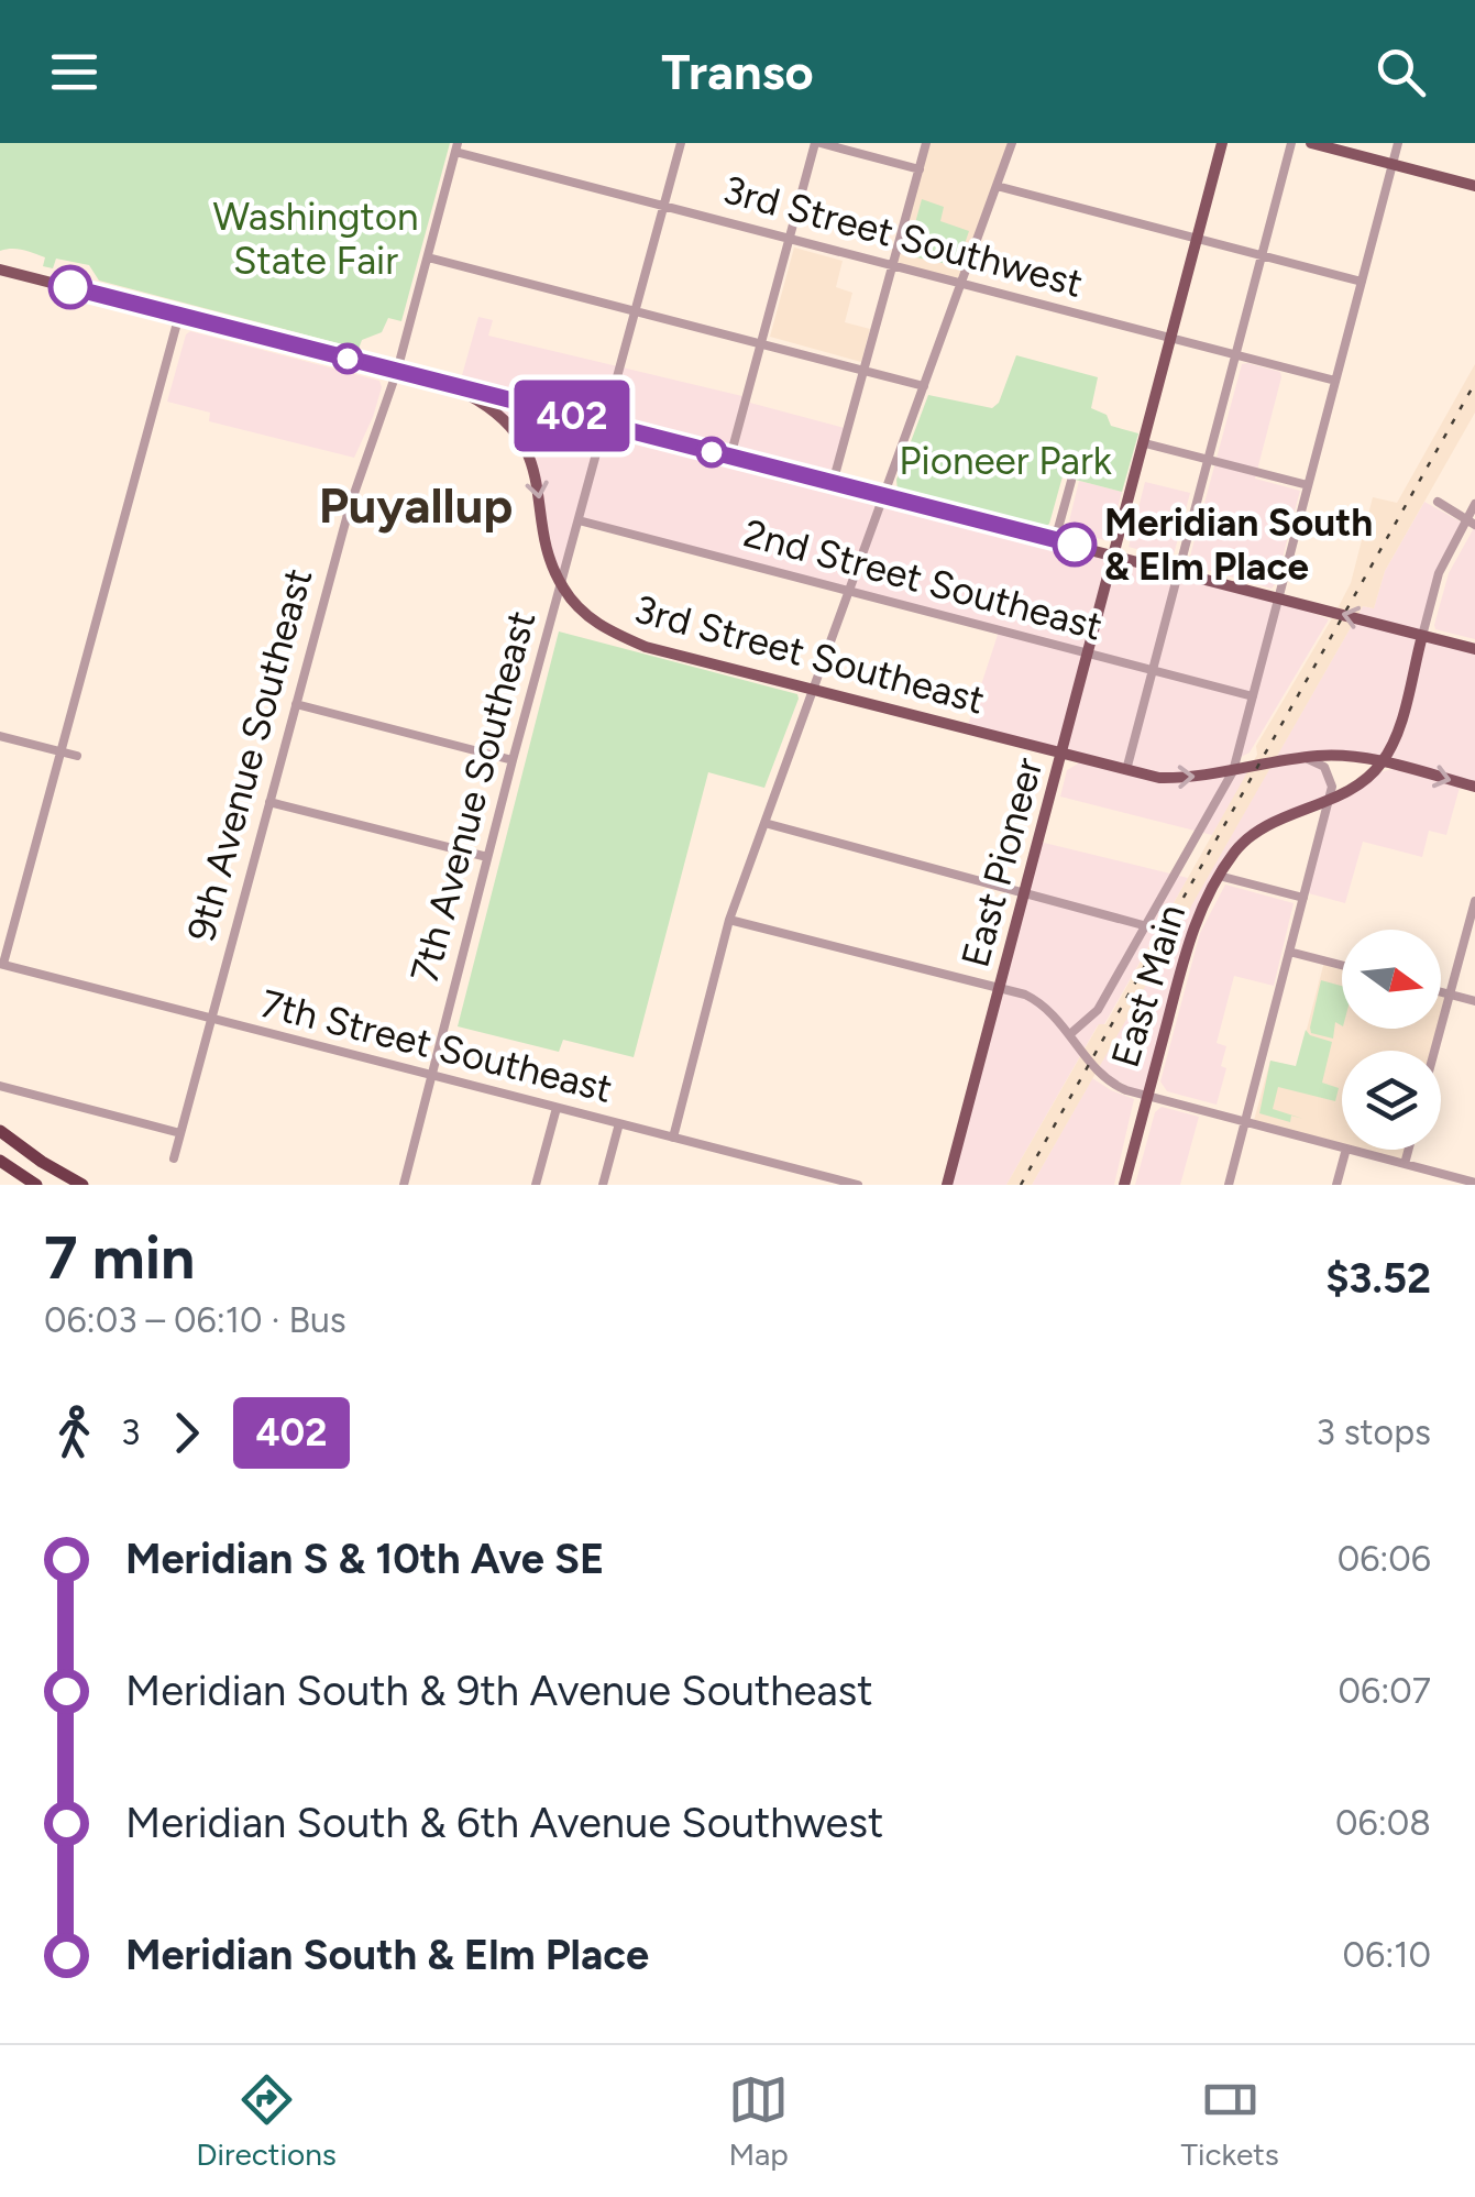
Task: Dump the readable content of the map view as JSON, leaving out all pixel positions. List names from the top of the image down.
{
  "streets": {
    "main road": ["3rd Street Southeast", "East Pioneer", "East Main"],
    "street": [
      "3rd Street Southwest",
      "2nd Street Southeast",
      "9th Avenue Southeast",
      "7th Avenue Southeast",
      "7th Street Southeast"
    ]
  },
  "crossings": [
    ["3rd Street Southwest", "9th Avenue Southeast"],
    ["3rd Street Southwest", "7th Avenue Southeast"],
    ["3rd Street Southwest", "East Pioneer"],
    ["2nd Street Southeast", "7th Avenue Southeast"],
    ["2nd Street Southeast", "East Pioneer"],
    ["3rd Street Southeast", "7th Avenue Southeast"],
    ["3rd Street Southeast", "East Pioneer"],
    ["3rd Street Southeast", "East Main"],
    ["9th Avenue Southeast", "7th Street Southeast"],
    ["7th Avenue Southeast", "7th Street Southeast"]
  ],
  "districts": ["Puyallup"],
  "parks": ["Washington State Fair", "Pioneer Park"],
  "places": ["Meridian South & Elm Place"],
  "lines": ["bus line 402"],
  "north": "right",
  "page": {
    "header": "Transo",
    "on_map": "402",
    "heading": ["7 min", "06:03 – 06:10 · Bus", "$3.52"],
    "legs": ["3", "402", "3 stops"],
    "list": [
      {
        "name": "Meridian S & 10th Ave SE",
        "value": "06:06"
      },
      {
        "name": "Meridian South & 9th Avenue Southeast",
        "value": "06:07"
      },
      {
        "name": "Meridian South & 6th Avenue Southwest",
        "value": "06:08"
      },
      {
        "name": "Meridian South & Elm Place",
        "value": "06:10"
      }
    ],
    "tabs": ["Directions", "Map", "Tickets"]
  }
}
